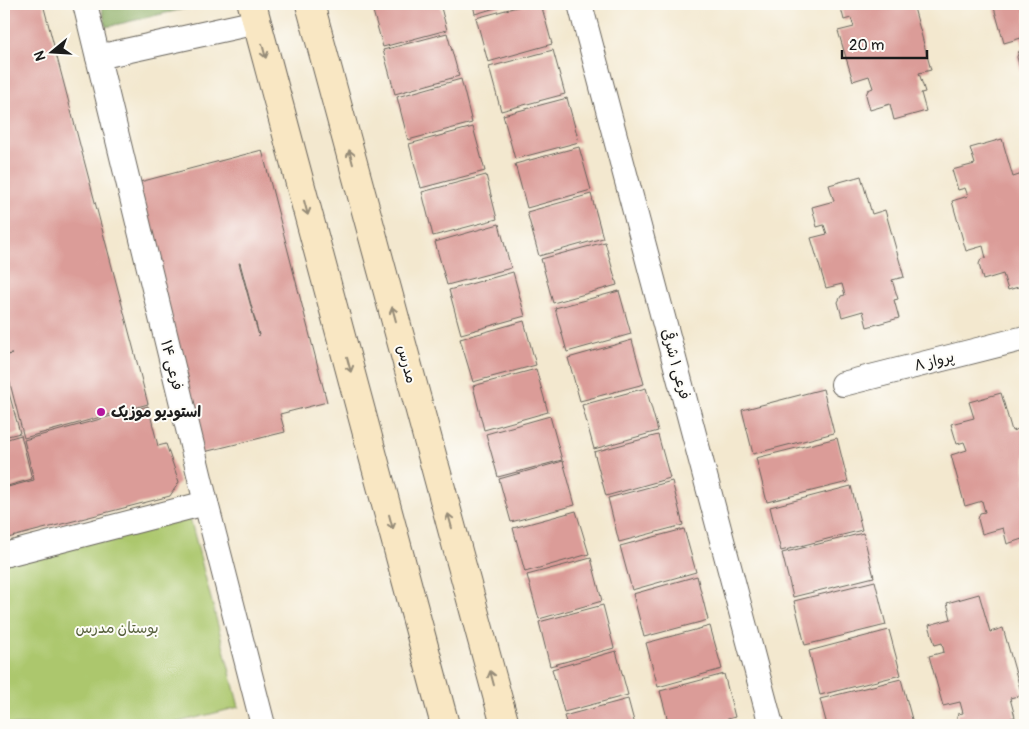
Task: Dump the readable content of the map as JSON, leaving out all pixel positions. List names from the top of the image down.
{
  "streets": {
    "main road": ["مدرس"],
    "street": ["پرواز ۸", "فرعی ۱ شرقی", "فرعی ۱۴"]
  },
  "parks": ["بوستان مدرس"],
  "places": ["استودیو موزیک"],
  "scale_bar": "20 m",
  "north": "left"
}
